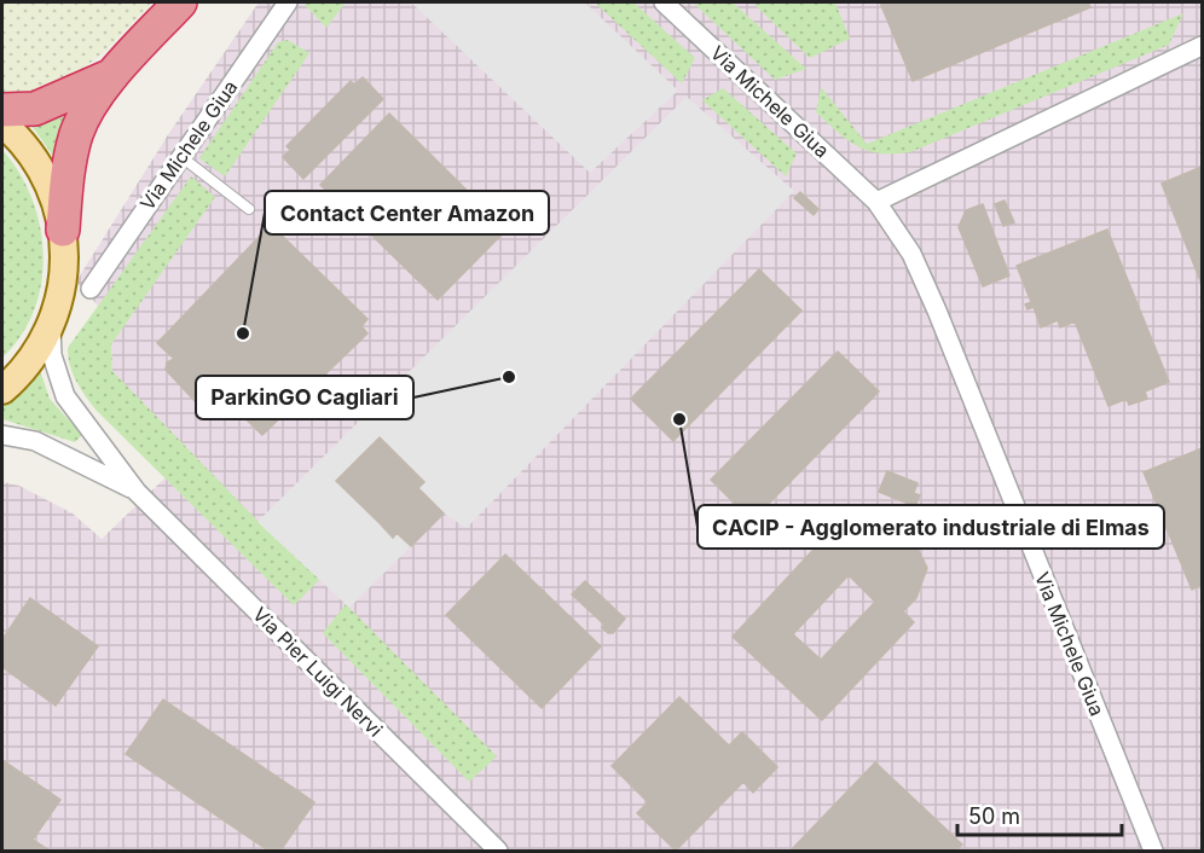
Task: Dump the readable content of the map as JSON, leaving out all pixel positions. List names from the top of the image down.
{
  "streets": {
    "street": ["Via Michele Giua", "Via Pier Luigi Nervi"]
  },
  "places": ["Contact Center Amazon", "ParkinGO Cagliari", "CACIP - Agglomerato industriale di Elmas"],
  "scale_bar": "50 m"
}
